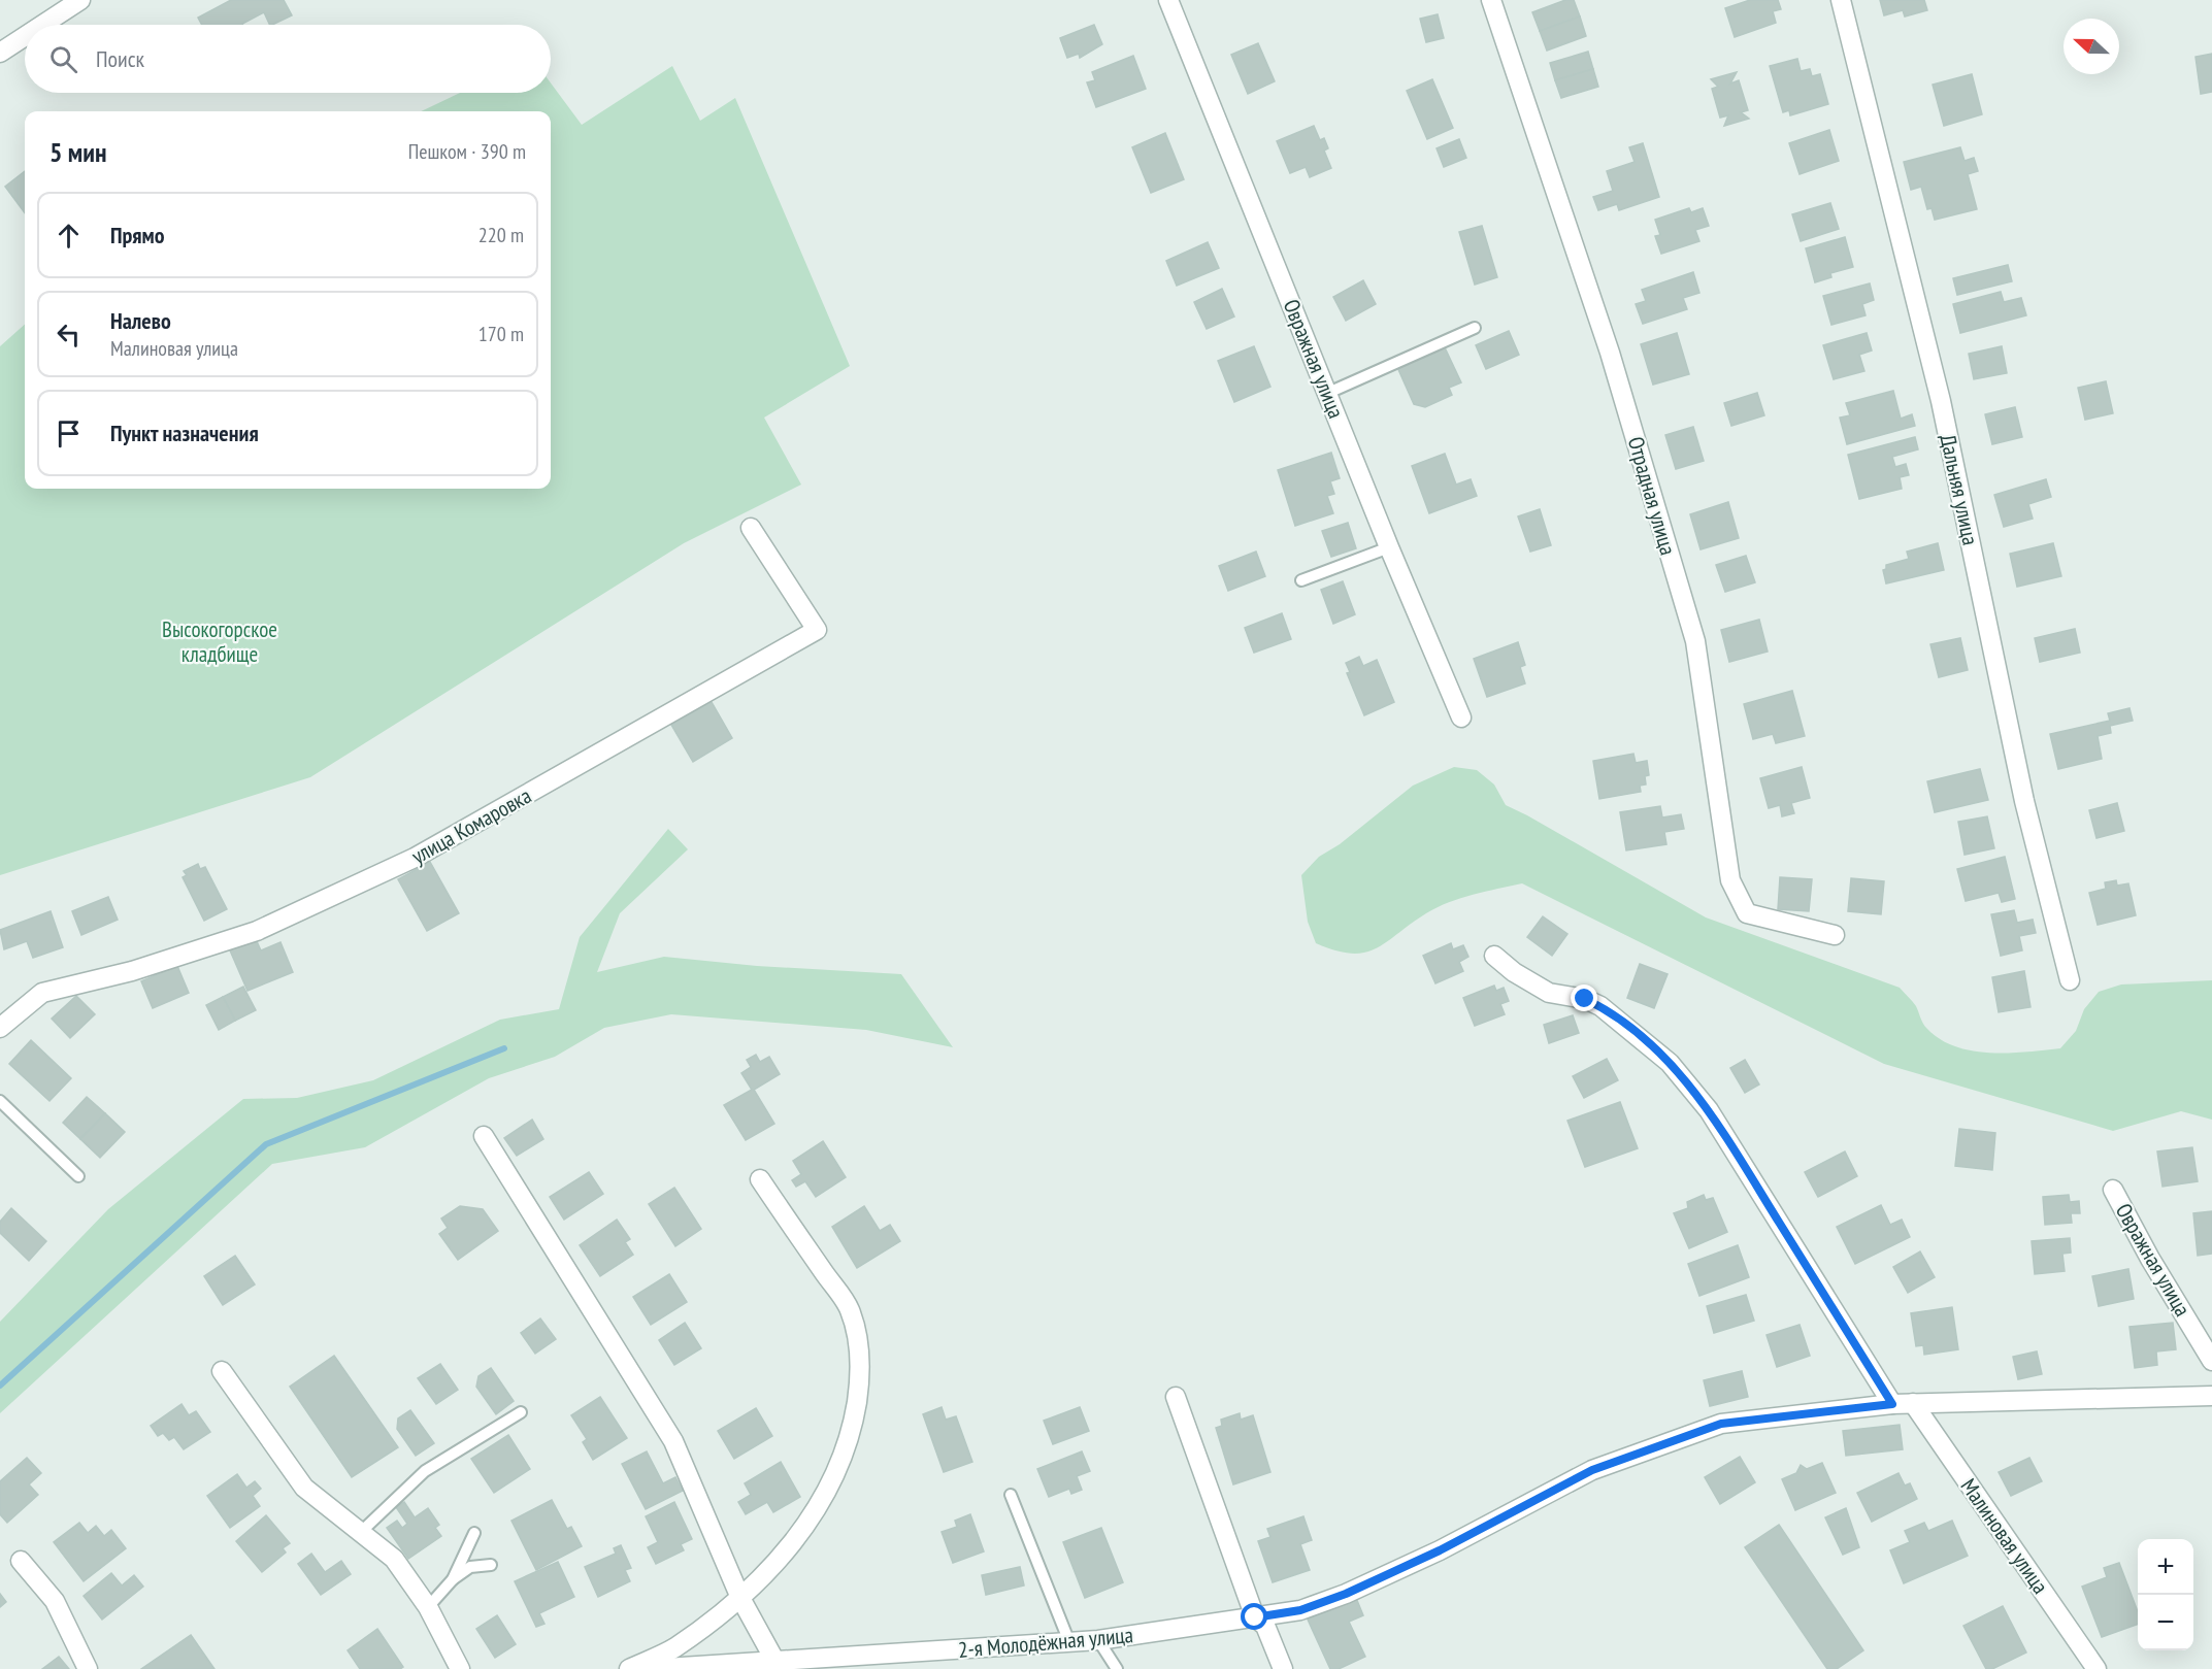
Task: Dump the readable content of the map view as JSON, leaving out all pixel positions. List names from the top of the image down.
{
  "streets": {
    "street": [
      "Овражная улица",
      "Дальняя улица",
      "Отрадная улица",
      "улица Комаровка",
      "Малиновая улица",
      "2-я Молодёжная улица"
    ]
  },
  "crossings": [
    ["Малиновая улица", "2-я Молодёжная улица"]
  ],
  "parks": ["Высокогорское кладбище"],
  "north": "left",
  "page": {
    "search": "Поиск",
    "heading": ["5 мин", "Пешком · 390 m"],
    "list": [
      ["Прямо", "220 m"],
      ["Налево", "Малиновая улица", "170 m"],
      "Пункт назначения"
    ],
    "map_buttons": ["+", "−"]
  }
}
